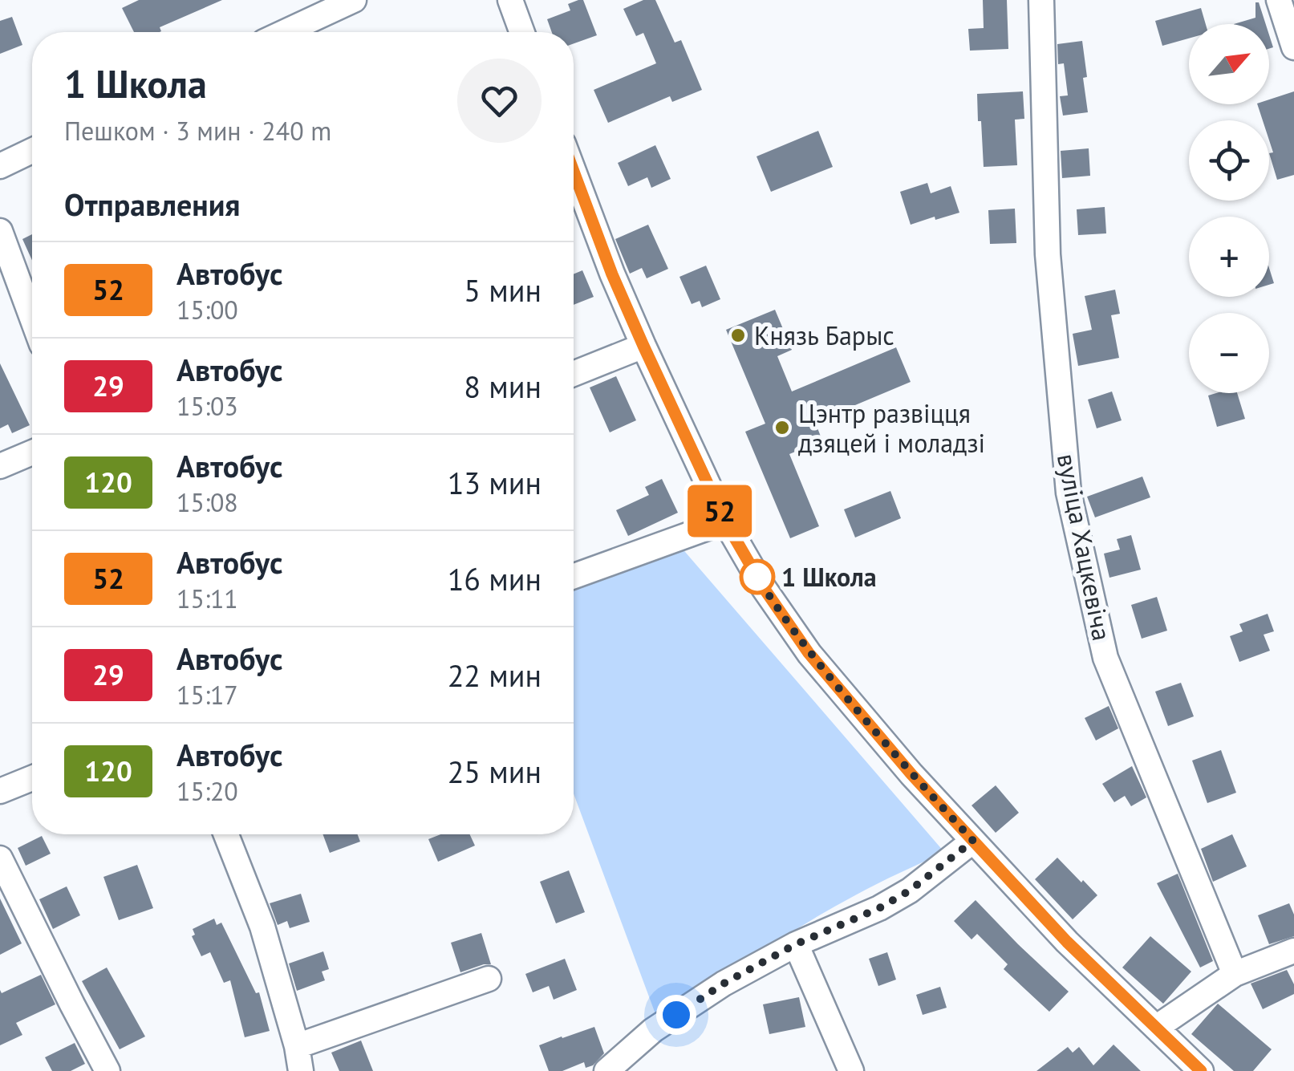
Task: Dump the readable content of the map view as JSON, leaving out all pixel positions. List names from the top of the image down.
{
  "streets": {
    "street": ["вуліца Хацкевіча"]
  },
  "places": ["Князь Барыс", "Цэнтр развіцця дзяцей і моладзі", "1 Школа"],
  "lines": ["bus line 52"],
  "north": "top right",
  "page": {
    "on_map": "52",
    "map_buttons": ["+", "−"],
    "heading": [
      ["1 Школа", "Пешком · 3 мин · 240 m"],
      "Отправления"
    ],
    "list": [
      {
        "mark": "52",
        "name": "Автобус",
        "note": "15:00",
        "value": "5 мин"
      },
      {
        "mark": "29",
        "name": "Автобус",
        "note": "15:03",
        "value": "8 мин"
      },
      {
        "mark": "120",
        "name": "Автобус",
        "note": "15:08",
        "value": "13 мин"
      },
      {
        "mark": "52",
        "name": "Автобус",
        "note": "15:11",
        "value": "16 мин"
      },
      {
        "mark": "29",
        "name": "Автобус",
        "note": "15:17",
        "value": "22 мин"
      },
      {
        "mark": "120",
        "name": "Автобус",
        "note": "15:20",
        "value": "25 мин"
      }
    ]
  }
}
